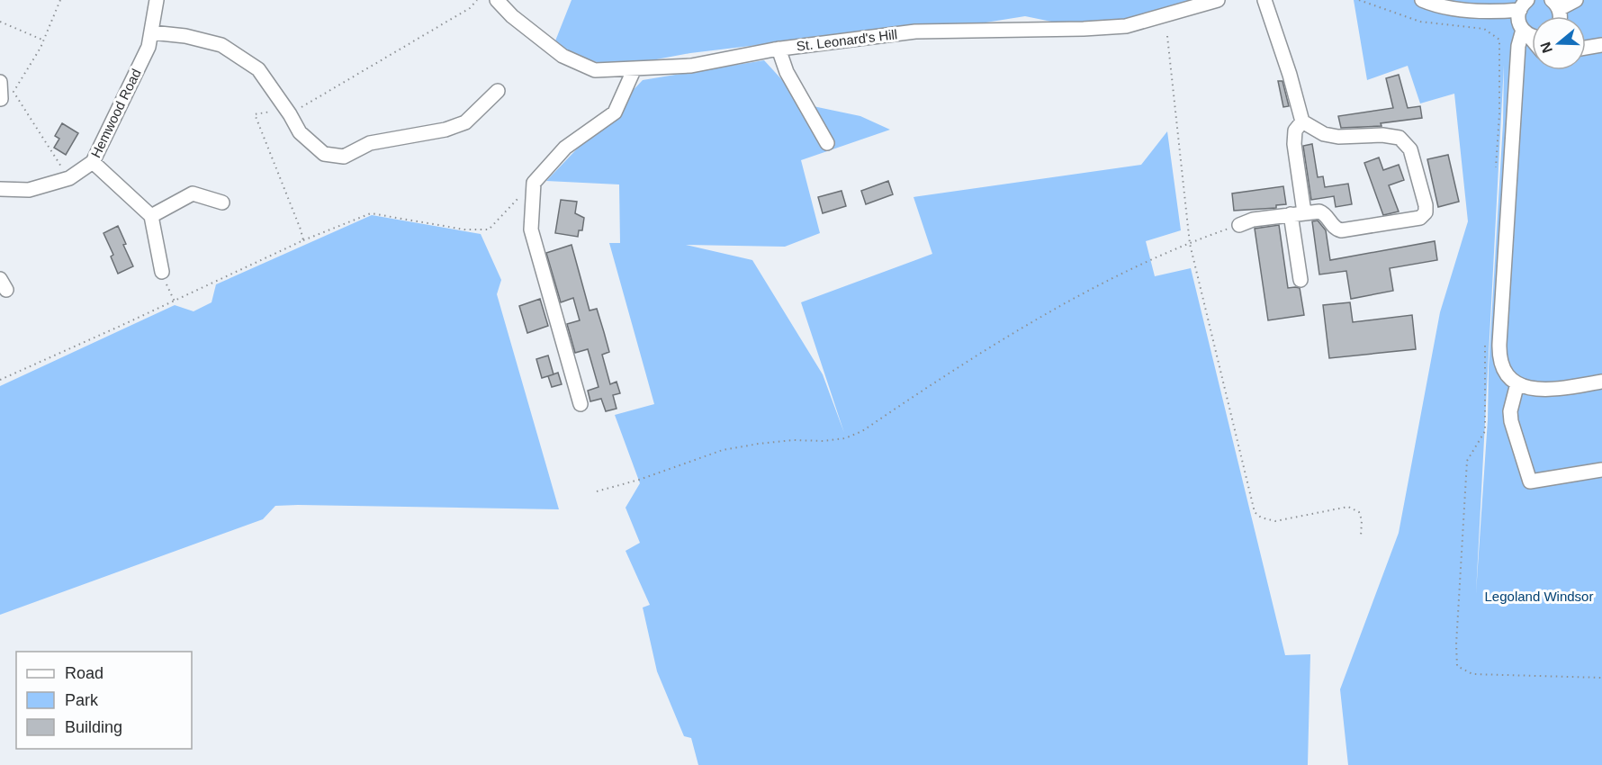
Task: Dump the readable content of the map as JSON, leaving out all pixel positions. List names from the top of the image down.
{
  "streets": {
    "street": ["St. Leonard's Hill", "Hemwood Road"]
  },
  "parks": ["Legoland Windsor"],
  "legend": ["Road", "Park", "Building"],
  "north": "left"
}
